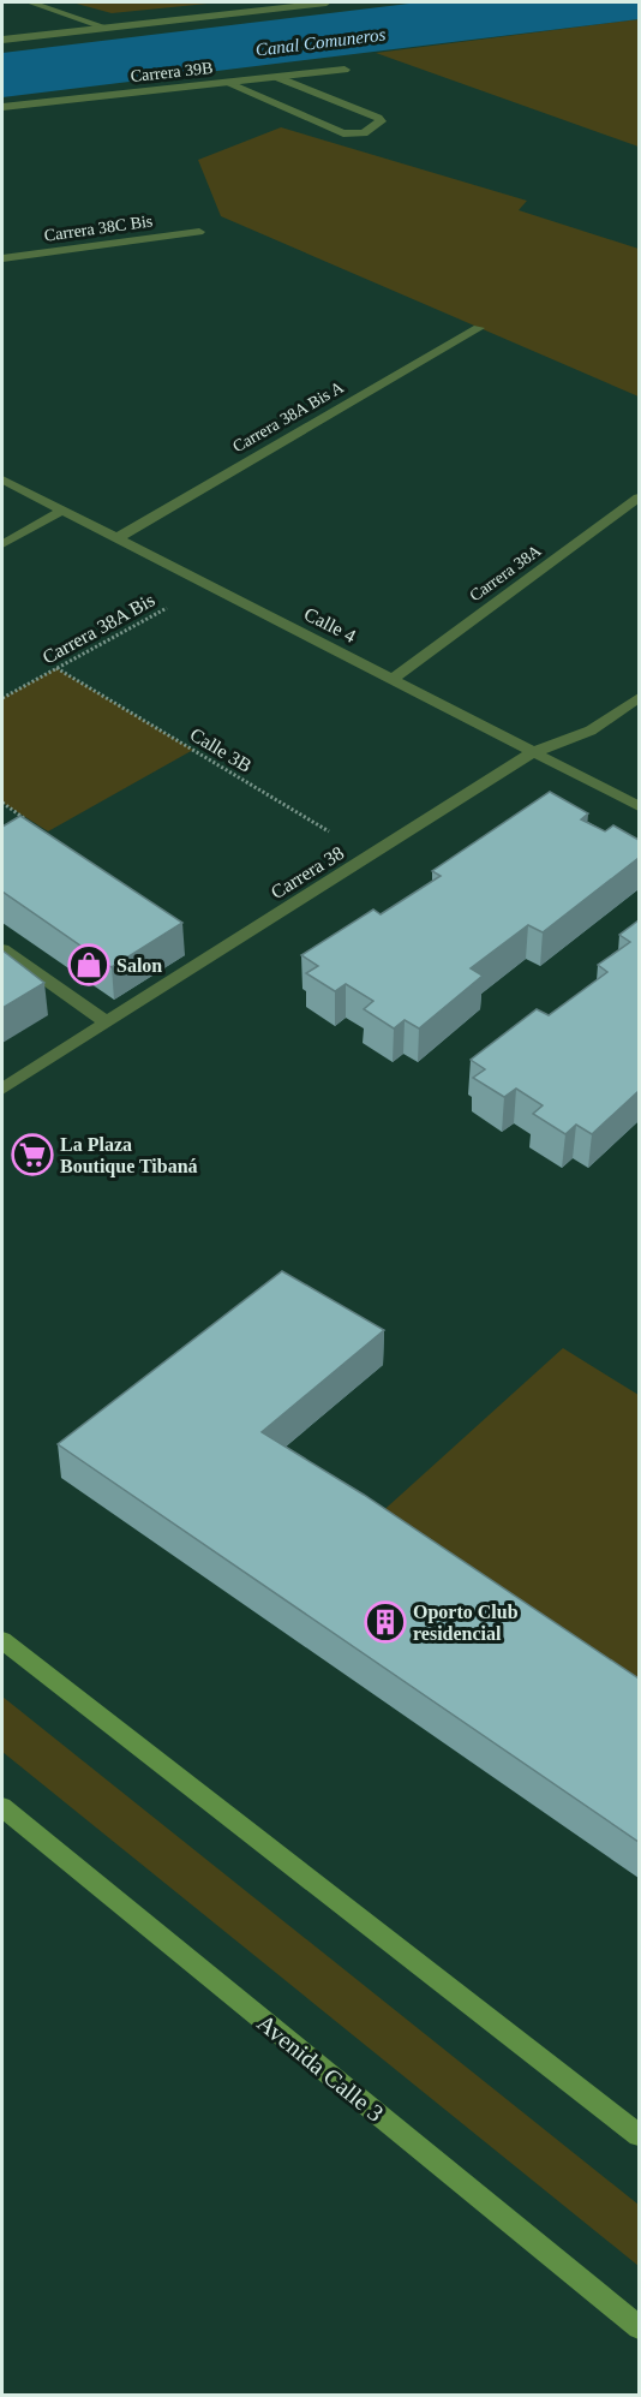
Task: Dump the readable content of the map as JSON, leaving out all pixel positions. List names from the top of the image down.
{
  "streets": {
    "main road": ["Avenida Calle 3"],
    "street": [
      "Carrera 39B",
      "Carrera 38C Bis",
      "Carrera 38A Bis A",
      "Carrera 38A",
      "Calle 4",
      "Carrera 38"
    ],
    "path": ["Carrera 38A Bis", "Calle 3B"]
  },
  "crossings": [
    ["Carrera 38A Bis A", "Calle 4"],
    ["Carrera 38A", "Calle 4"],
    ["Calle 4", "Carrera 38A Bis"],
    ["Calle 4", "Carrera 38"],
    ["Carrera 38A Bis", "Calle 3B"],
    ["Calle 3B", "Carrera 38"]
  ],
  "water": ["Canal Comuneros"],
  "places": {
    "shop": ["Salon"],
    "supermarket": ["La Plaza Boutique Tibaná"],
    "building": ["Oporto Club residencial"]
  }
}
